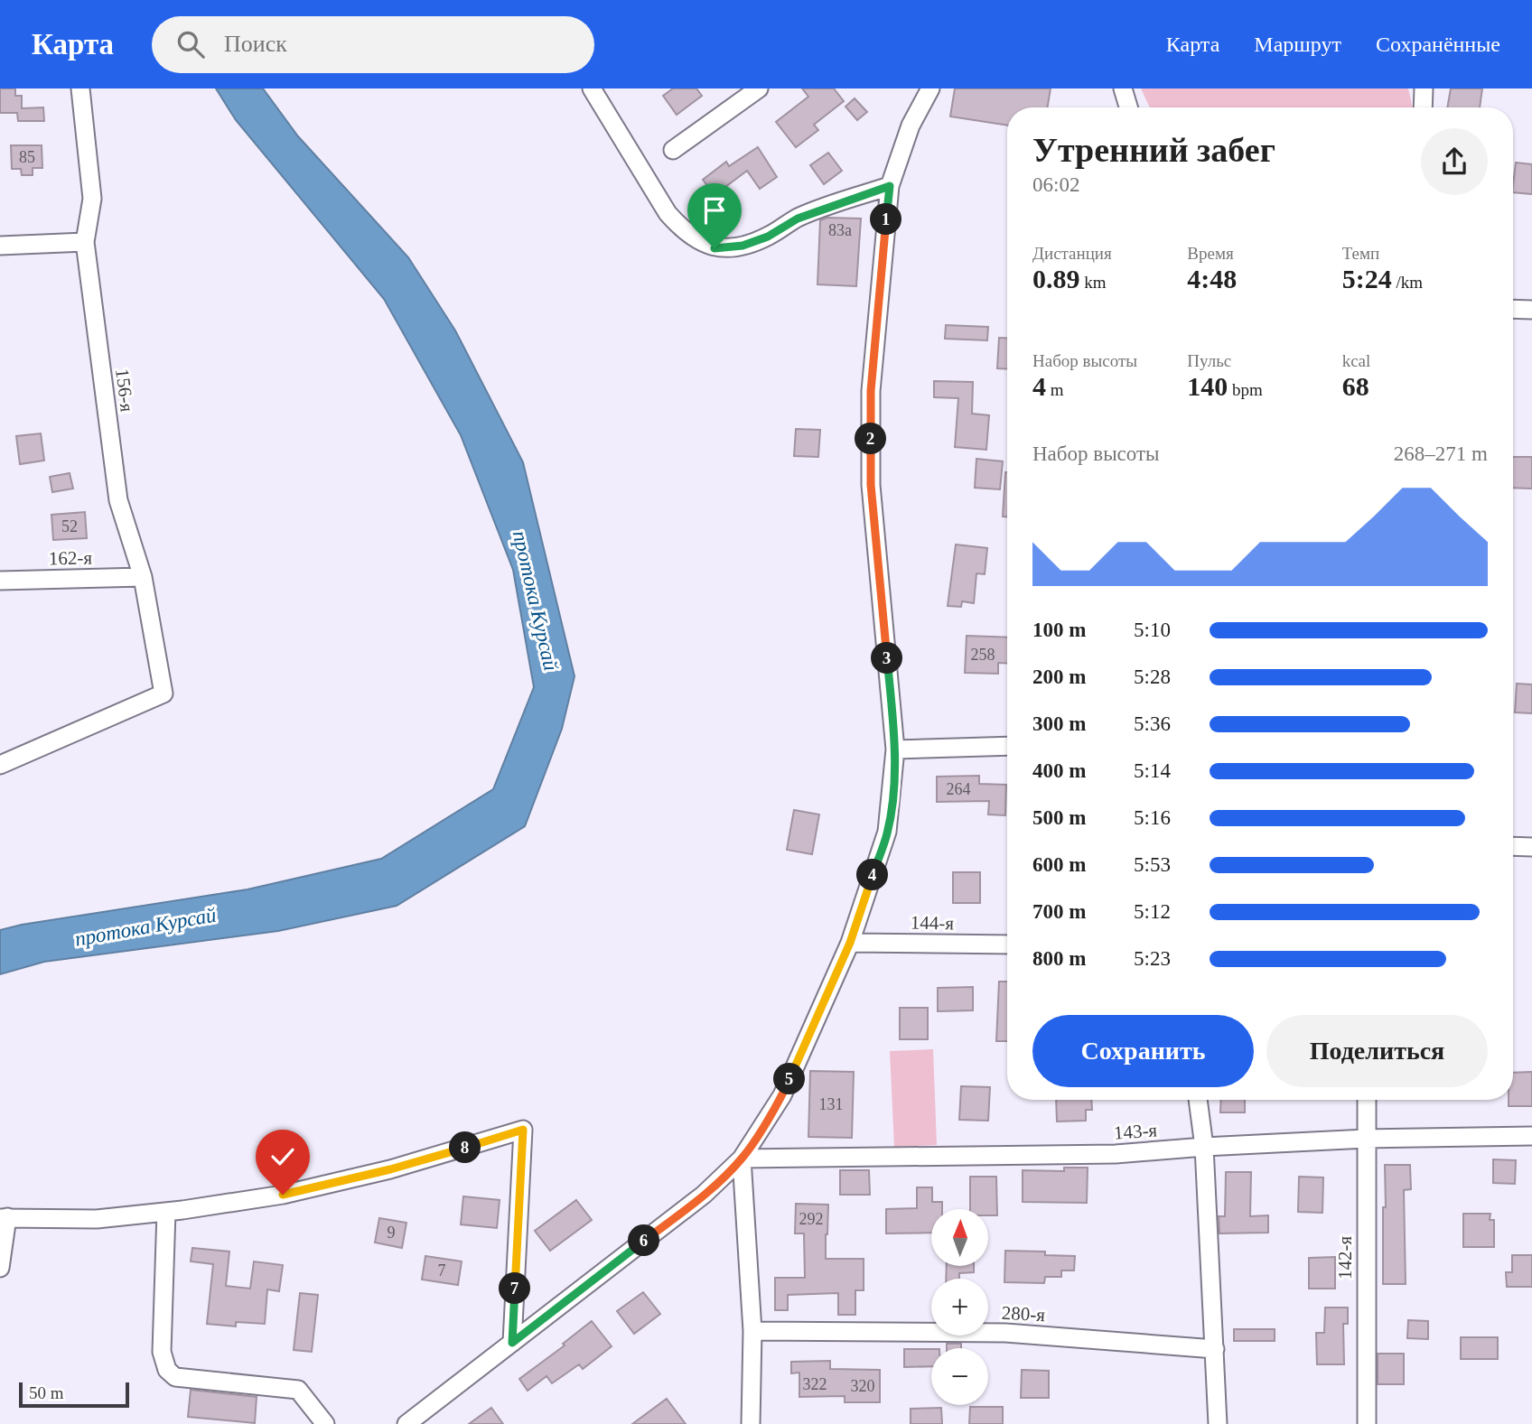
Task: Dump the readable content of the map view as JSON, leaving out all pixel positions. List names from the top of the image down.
{
  "streets": {
    "street": [
      "156-я",
      "162-я",
      "144-я",
      "143-я",
      "142-я",
      "280-я"
    ]
  },
  "crossings": [
    ["156-я", "162-я"],
    ["143-я", "142-я"]
  ],
  "water": ["протока Курсай"],
  "house_numbers": [
    "85",
    "83а",
    "52",
    "258",
    "264",
    "131",
    "292",
    "9",
    "7",
    "322",
    "320"
  ],
  "scale_bar": "50 m",
  "north": "top",
  "page": {
    "header": "Карта",
    "search": "Поиск",
    "nav": ["Карта", "Маршрут", "Сохранённые"],
    "heading": ["Утренний забег", "06:02"],
    "pins": [
      "1",
      "2",
      "3",
      "4",
      "5",
      "8",
      "6",
      "7"
    ],
    "stats": [
      ["Дистанция", "0.89 km"],
      ["Время", "4:48"],
      ["Темп", "5:24 /km"],
      ["Набор высоты", "4 m"],
      ["Пульс", "140 bpm"],
      ["kcal", "68"]
    ],
    "chart": ["Набор высоты", "268–271 m"],
    "list": [
      {
        "name": "100 m",
        "note": "5:10"
      },
      {
        "name": "200 m",
        "note": "5:28"
      },
      {
        "name": "300 m",
        "note": "5:36"
      },
      {
        "name": "400 m",
        "note": "5:14"
      },
      {
        "name": "500 m",
        "note": "5:16"
      },
      {
        "name": "600 m",
        "note": "5:53"
      },
      {
        "name": "700 m",
        "note": "5:12"
      },
      {
        "name": "800 m",
        "note": "5:23"
      }
    ],
    "buttons": ["Сохранить", "Поделиться"],
    "map_buttons": ["+", "−"],
    "scale": "50 m"
  }
}
